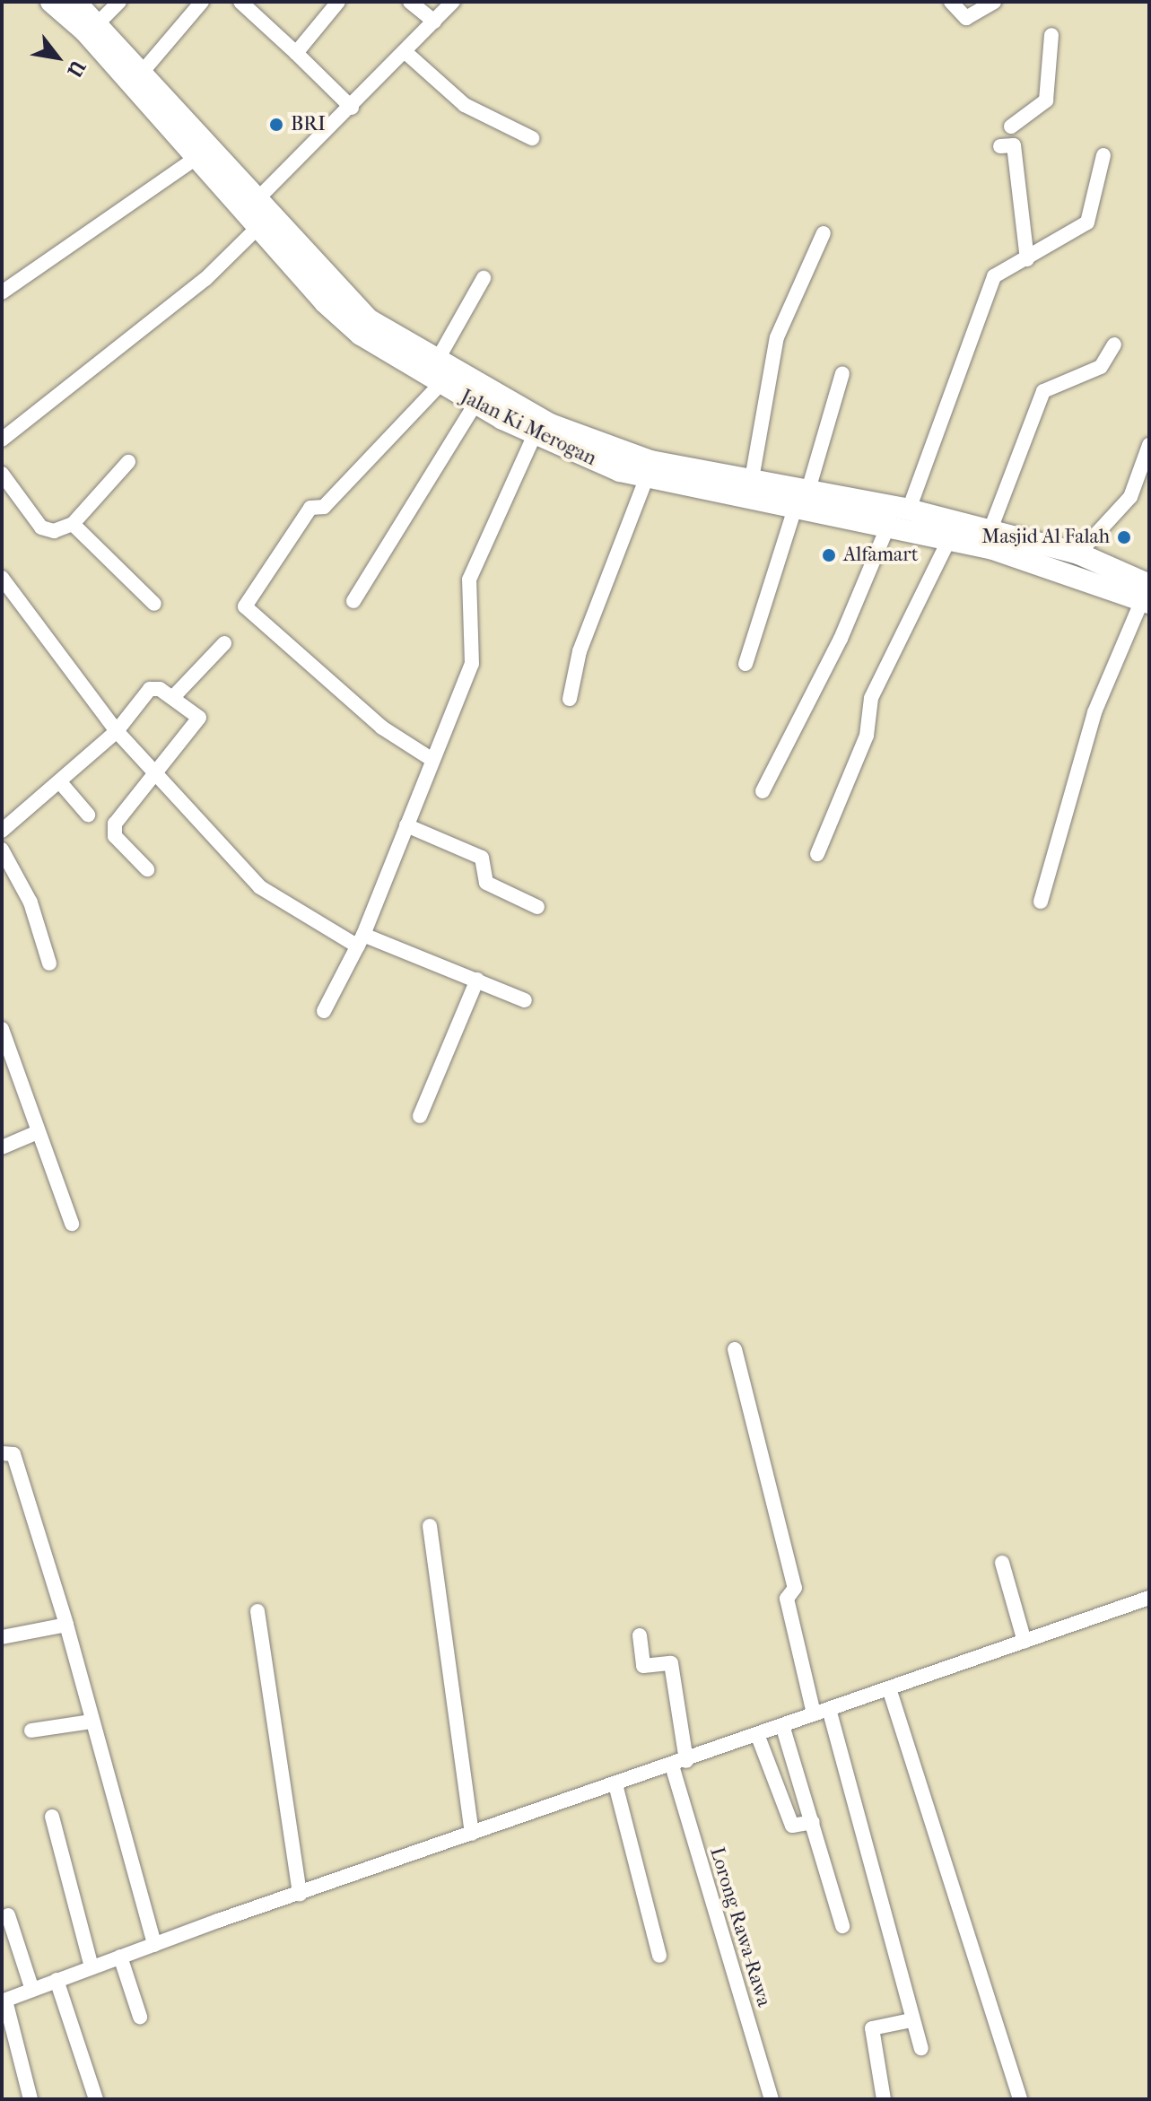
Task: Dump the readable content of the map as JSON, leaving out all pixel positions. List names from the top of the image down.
{
  "streets": {
    "highway": ["Jalan Ki Merogan"],
    "street": ["Lorong Rawa-Rawa"]
  },
  "places": ["BRI", "Masjid Al Falah", "Alfamart"],
  "north": "bottom right"
}
